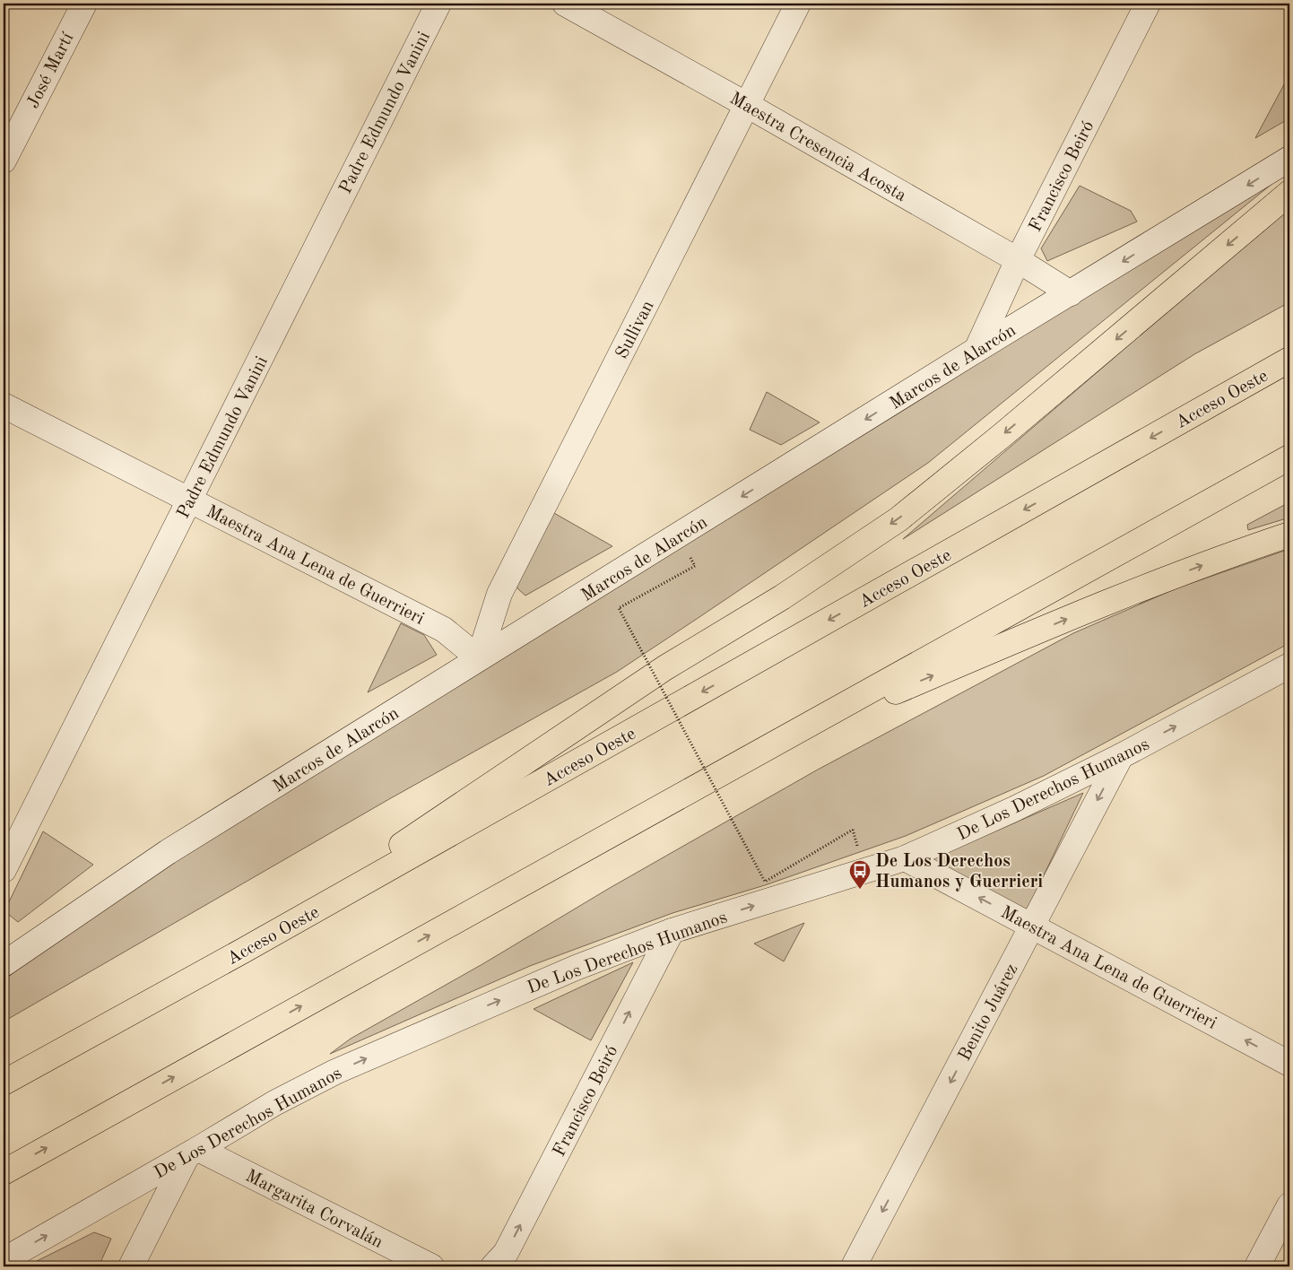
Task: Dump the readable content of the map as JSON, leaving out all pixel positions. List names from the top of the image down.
{
  "streets": {
    "highway": ["Acceso Oeste"],
    "street": [
      "José Martí",
      "Padre Edmundo Vanini",
      "Maestra Cresencia Acosta",
      "Francisco Beiró",
      "Sullivan",
      "Marcos de Alarcón",
      "Maestra Ana Lena de Guerrieri",
      "De Los Derechos Humanos",
      "Benito Juárez",
      "Margarita Corvalán"
    ]
  },
  "crossings": [
    ["Padre Edmundo Vanini", "Maestra Ana Lena de Guerrieri"],
    ["Maestra Cresencia Acosta", "Francisco Beiró"],
    ["Maestra Cresencia Acosta", "Sullivan"],
    ["Maestra Cresencia Acosta", "Marcos de Alarcón"],
    ["Francisco Beiró", "Marcos de Alarcón"],
    ["Francisco Beiró", "De Los Derechos Humanos"],
    ["Sullivan", "Marcos de Alarcón"],
    ["Sullivan", "Maestra Ana Lena de Guerrieri"],
    ["Marcos de Alarcón", "Maestra Ana Lena de Guerrieri"],
    ["Maestra Ana Lena de Guerrieri", "De Los Derechos Humanos"],
    ["Maestra Ana Lena de Guerrieri", "Benito Juárez"],
    ["De Los Derechos Humanos", "Benito Juárez"],
    ["De Los Derechos Humanos", "Margarita Corvalán"]
  ],
  "one_way": [
    "Francisco Beiró",
    "Marcos de Alarcón",
    "Maestra Ana Lena de Guerrieri",
    "De Los Derechos Humanos",
    "Benito Juárez"
  ],
  "places": {
    "bus stop": ["De Los Derechos Humanos y Guerrieri"]
  }
}
